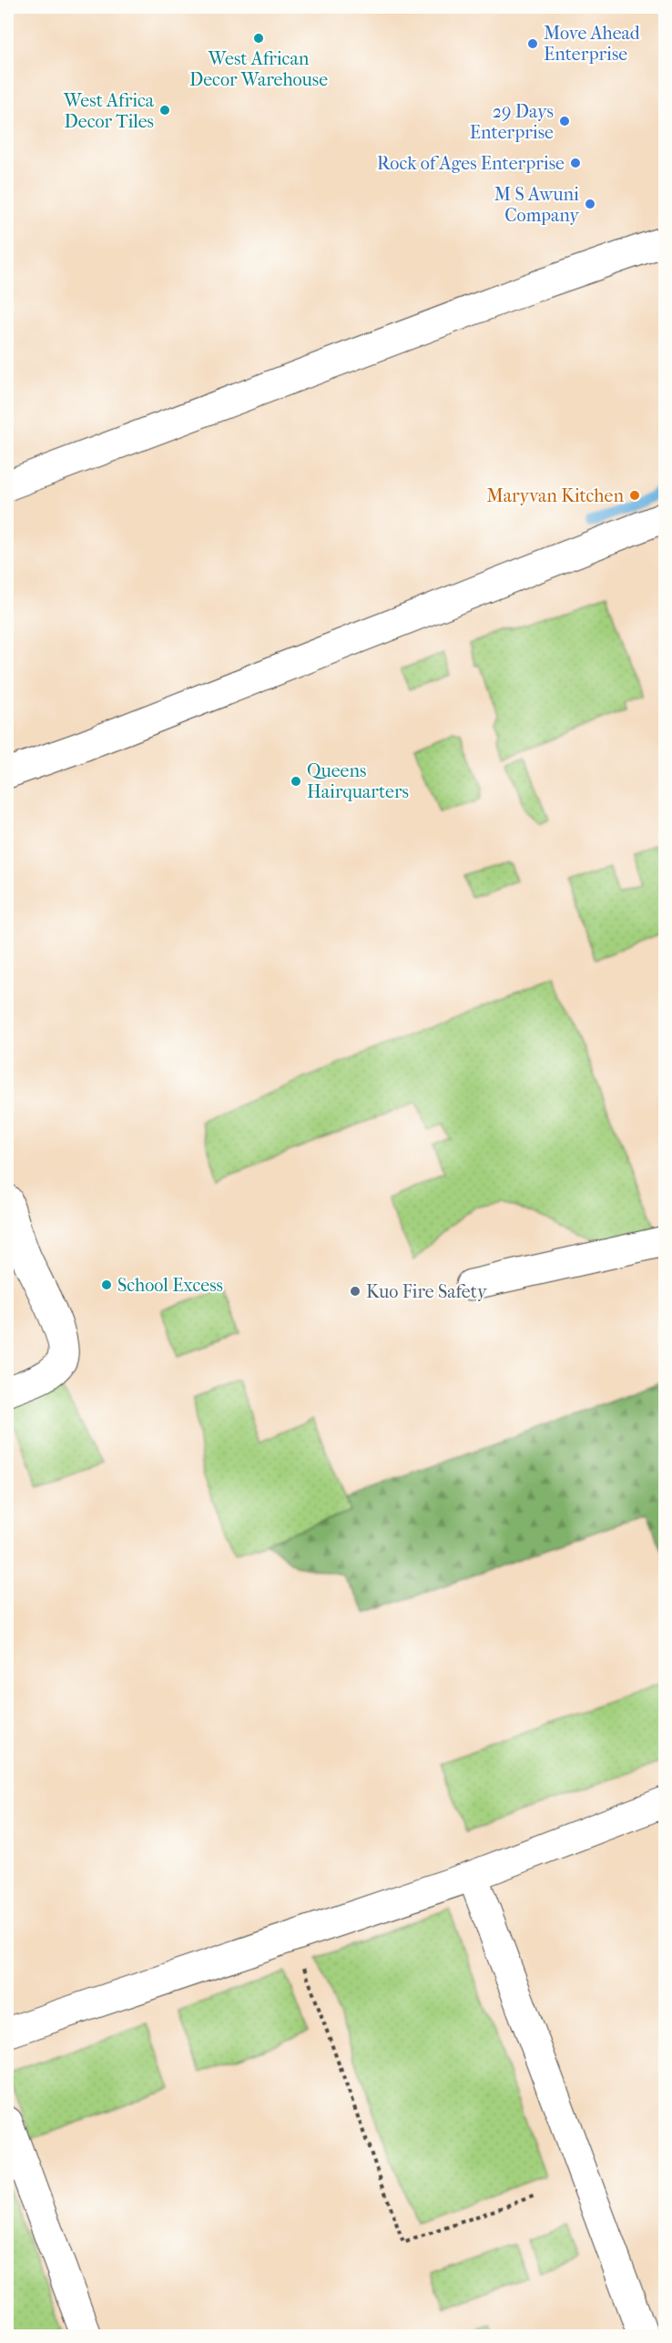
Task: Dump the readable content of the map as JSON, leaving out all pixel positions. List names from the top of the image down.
{
  "places": [
    "West African Decor Warehouse",
    "Move Ahead Enterprise",
    "West Africa Decor Tiles",
    "29 Days Enterprise",
    "Rock of Ages Enterprise",
    "M S Awuni Company",
    "Maryvan Kitchen",
    "Queens Hairquarters",
    "School Excess",
    "Kuo Fire Safety"
  ]
}
